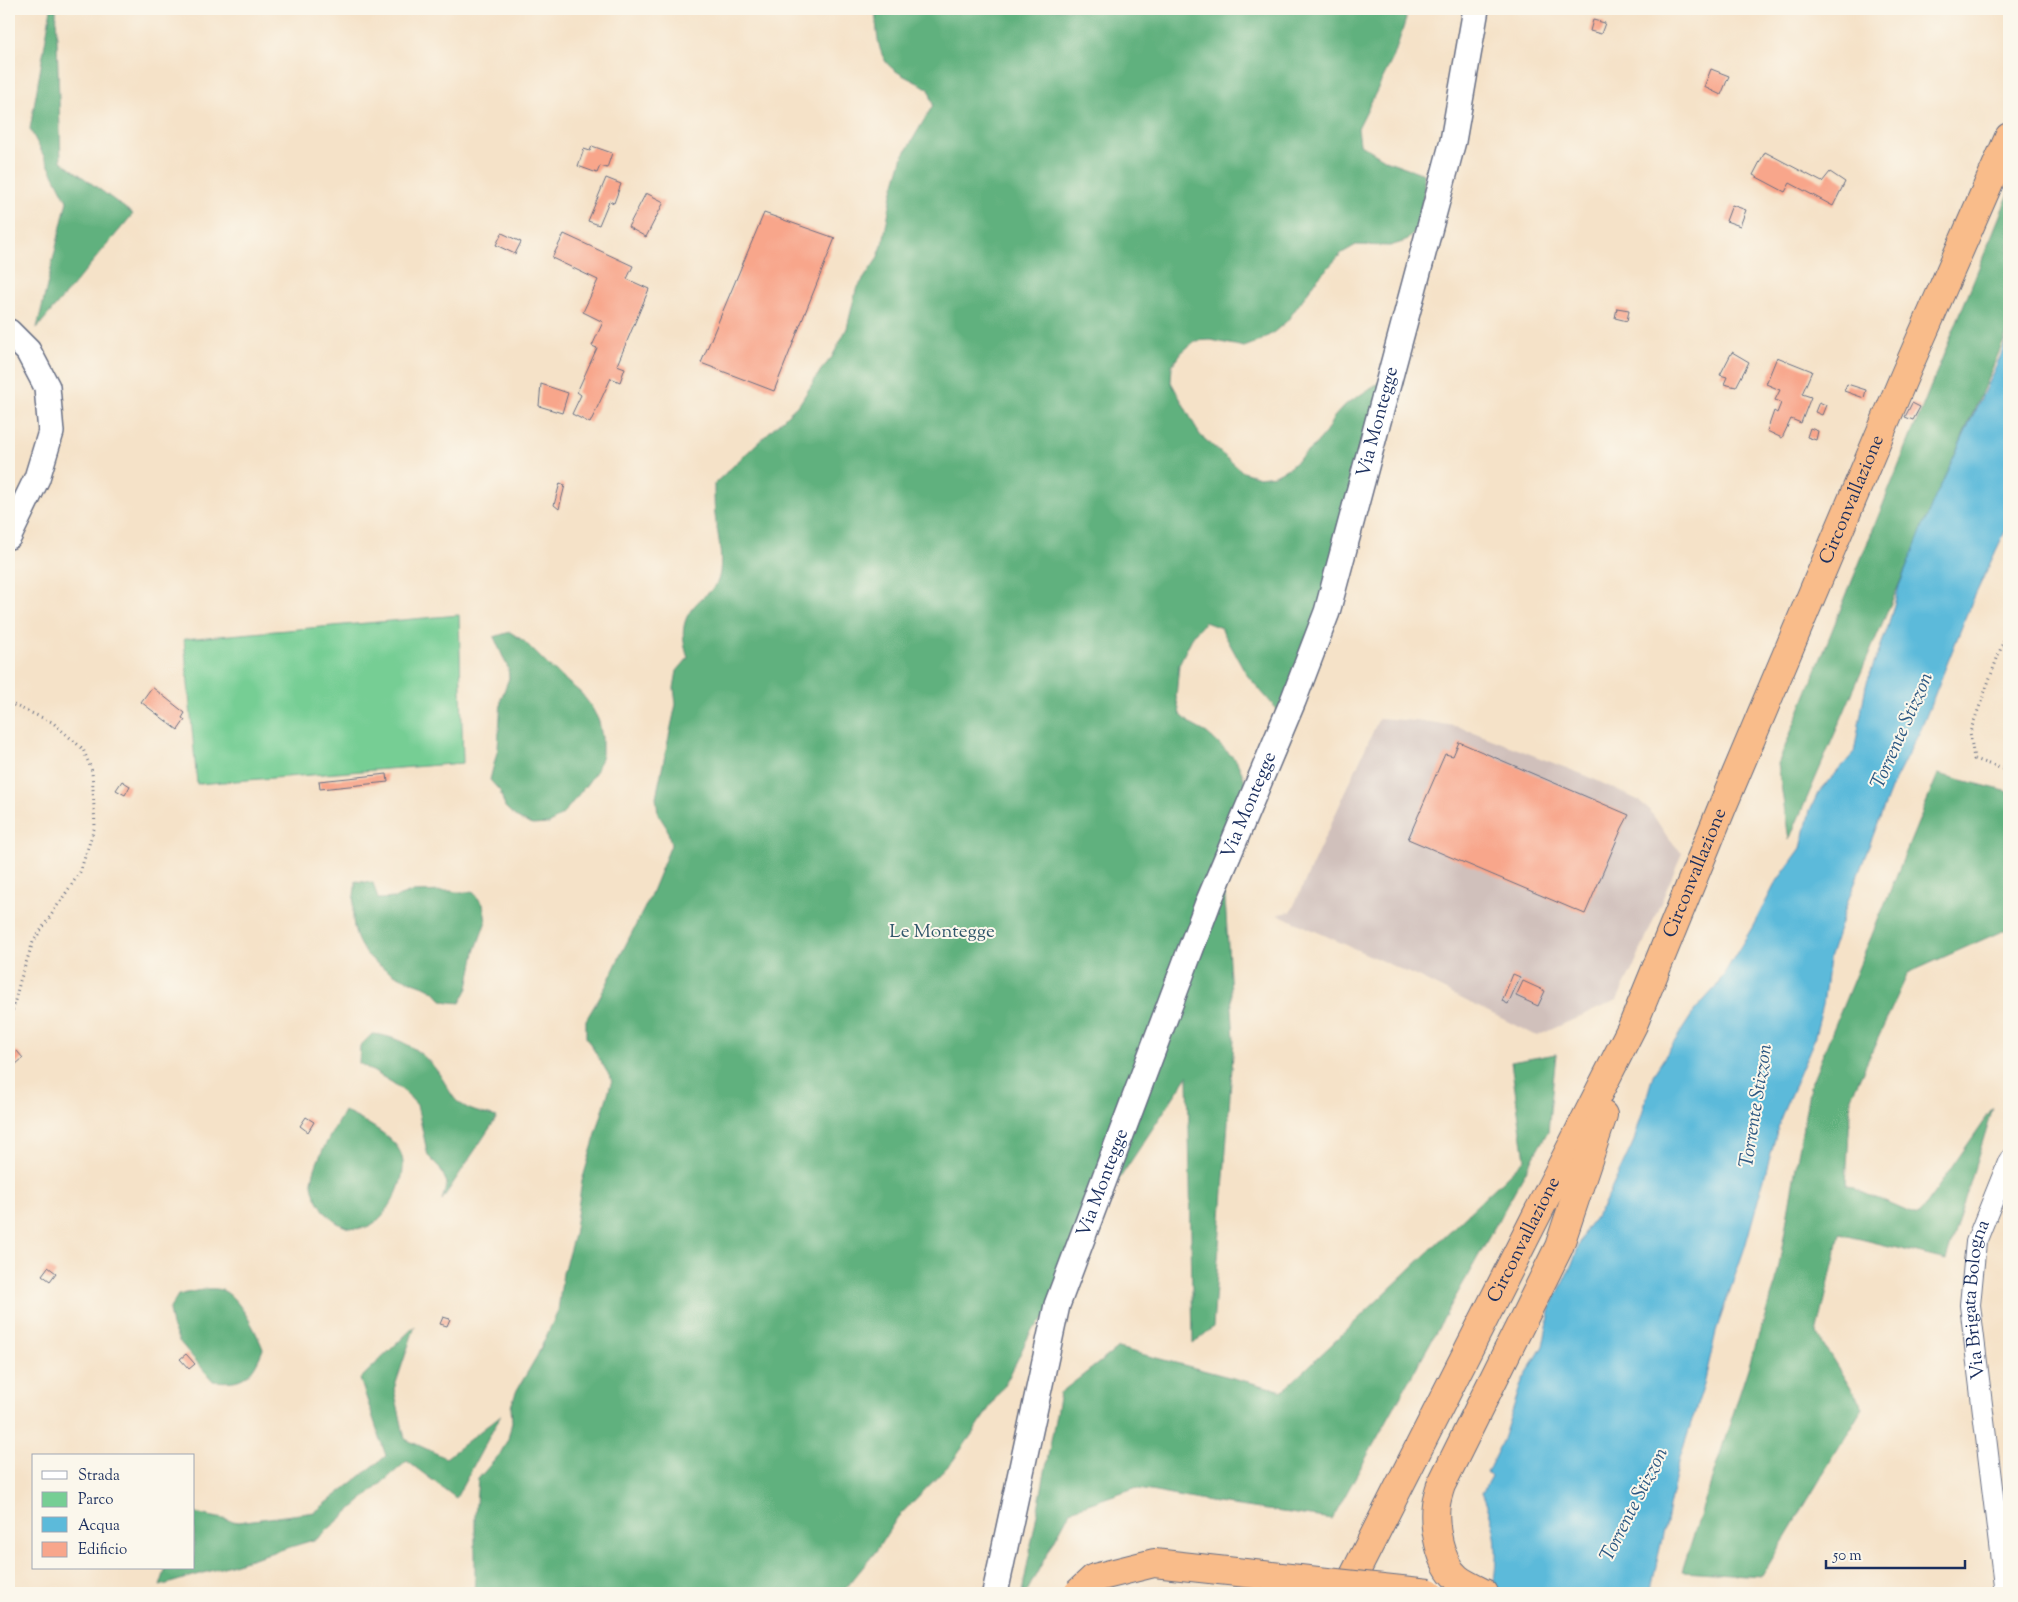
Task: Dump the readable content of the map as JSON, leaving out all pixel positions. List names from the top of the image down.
{
  "streets": {
    "highway": ["Circonvallazione"],
    "street": ["Via Montegge", "Via Brigata Bologna"]
  },
  "water": ["Torrente Stizzon"],
  "parks": ["Le Montegge"],
  "legend": [
    "Strada",
    "Parco",
    "Acqua",
    "Edificio"
  ],
  "scale_bar": "50 m"
}
